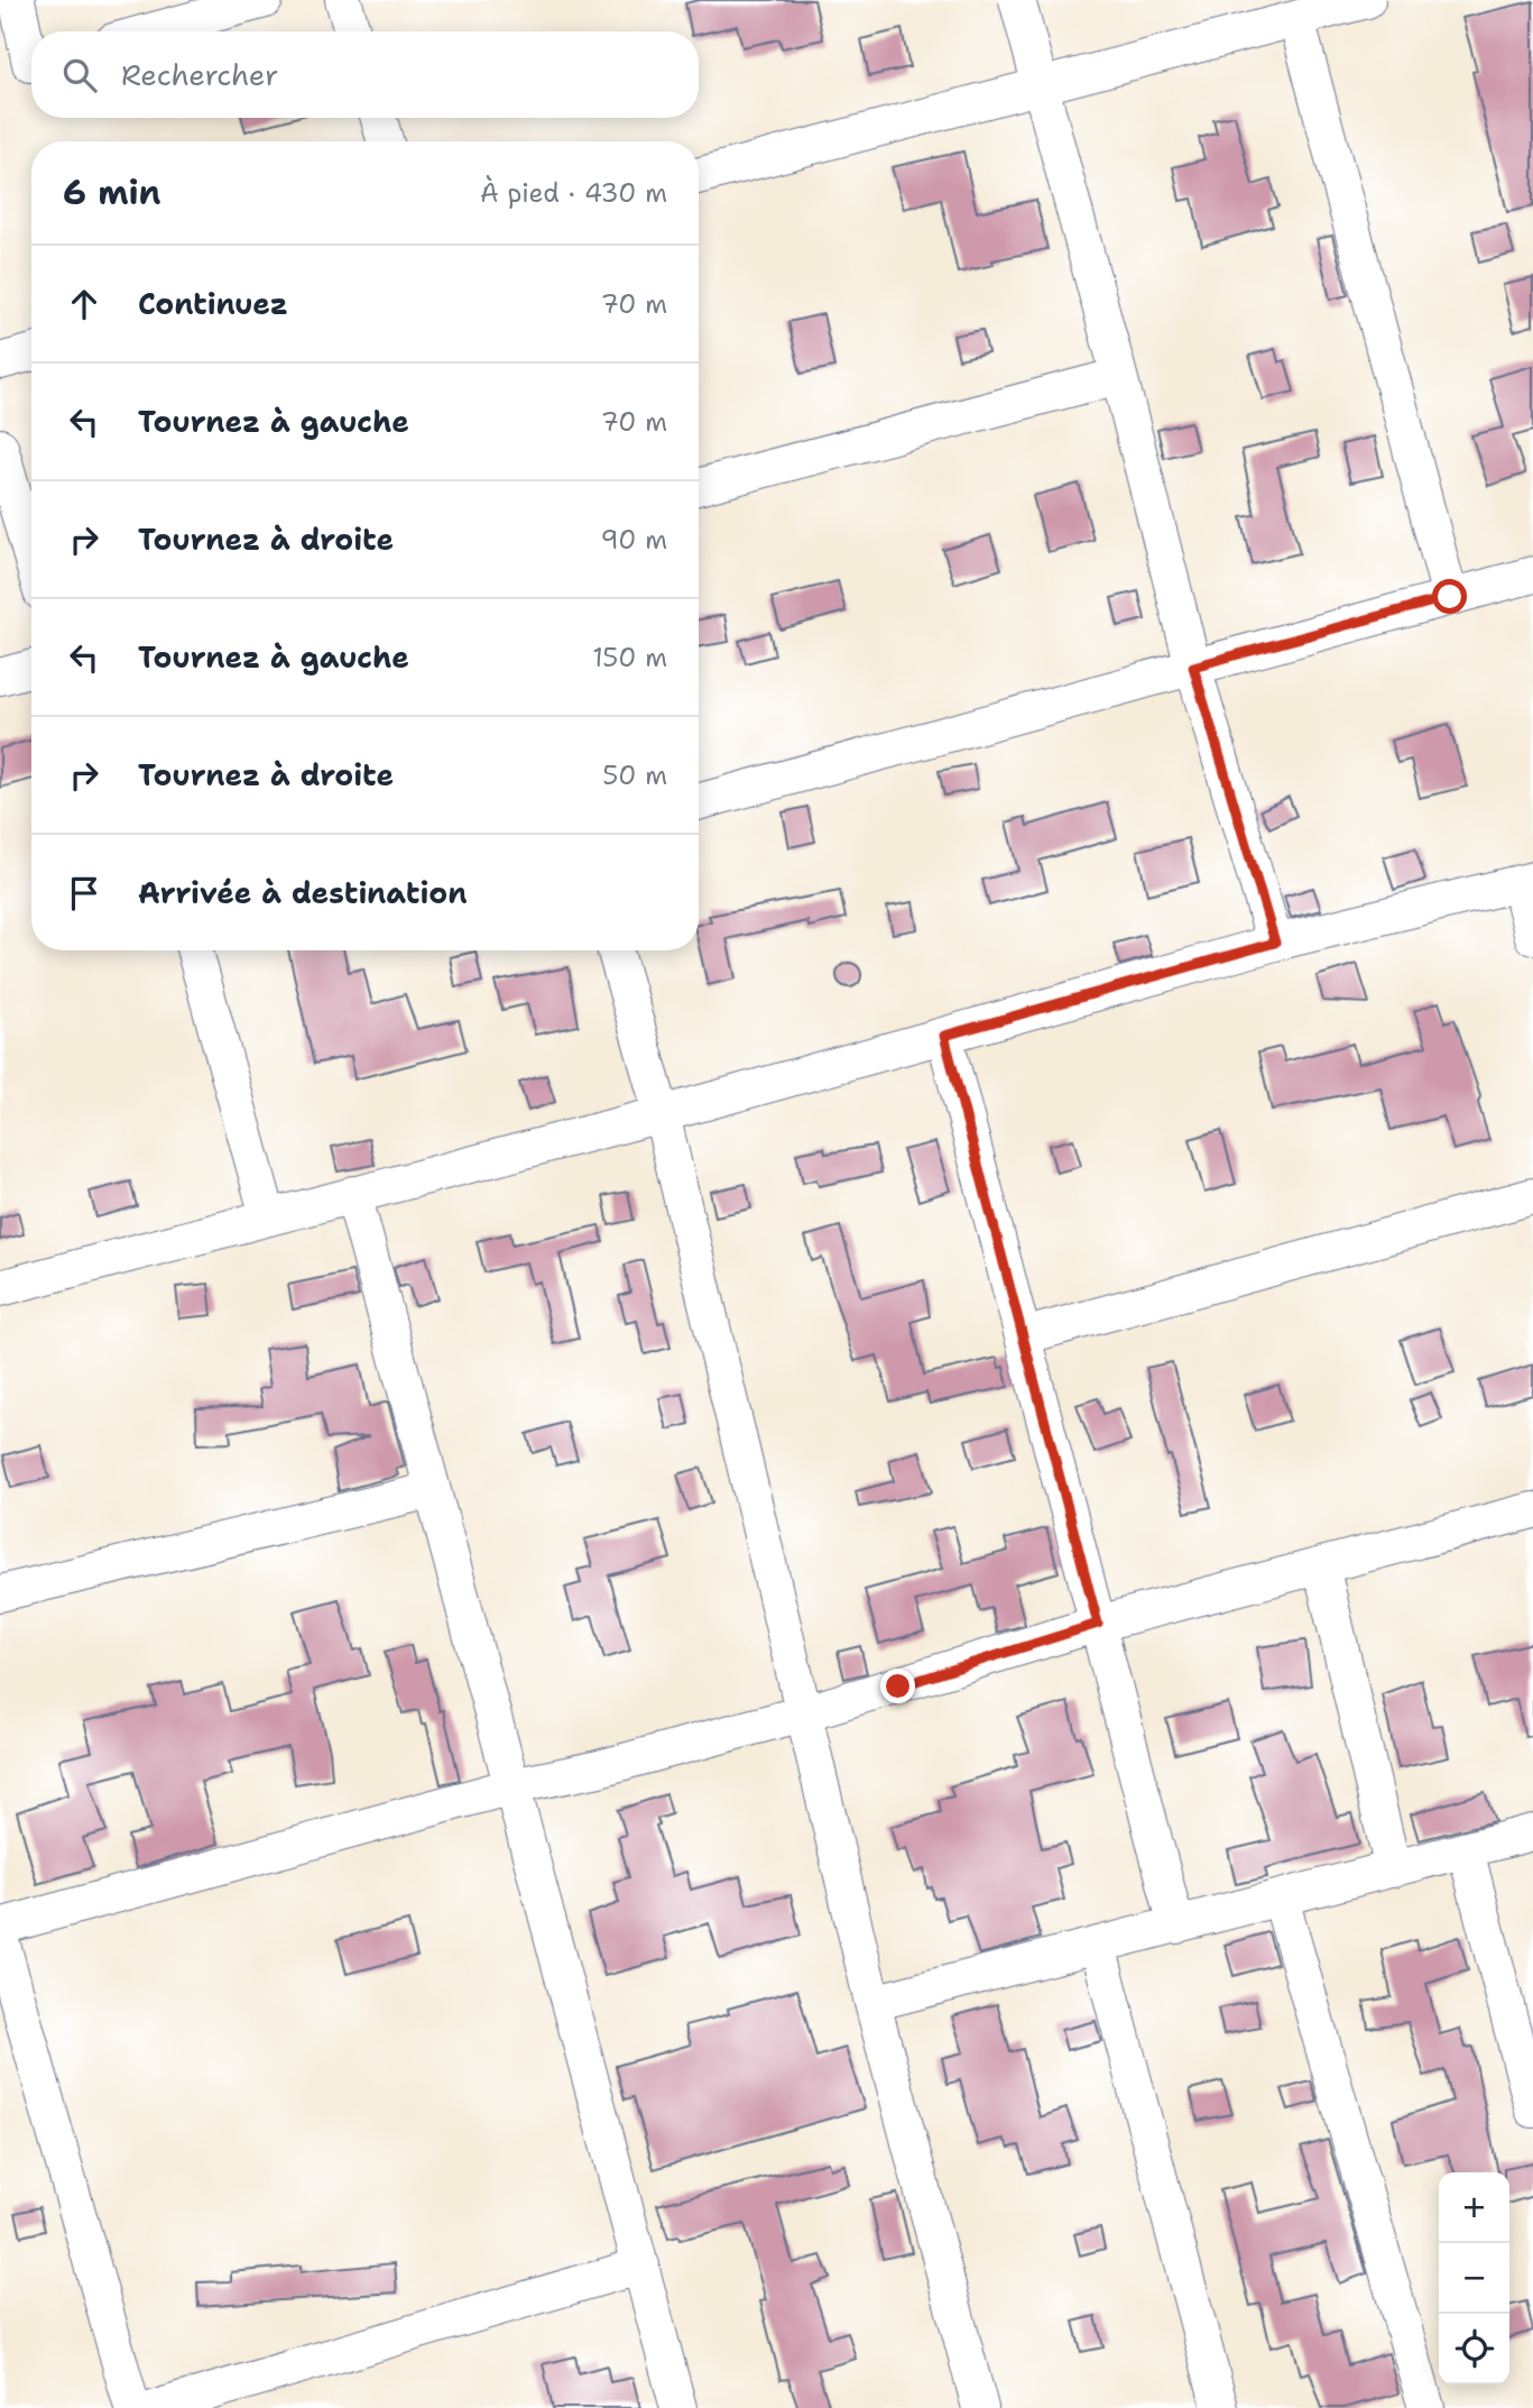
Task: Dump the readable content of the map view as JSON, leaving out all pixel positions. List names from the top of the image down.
{
  "page": {
    "search": "Rechercher",
    "heading": ["6 min", "À pied · 430 m"],
    "list": [
      ["Continuez", "70 m"],
      ["Tournez à gauche", "70 m"],
      ["Tournez à droite", "90 m"],
      ["Tournez à gauche", "150 m"],
      ["Tournez à droite", "50 m"],
      "Arrivée à destination"
    ],
    "map_buttons": ["+", "−"]
  }
}
